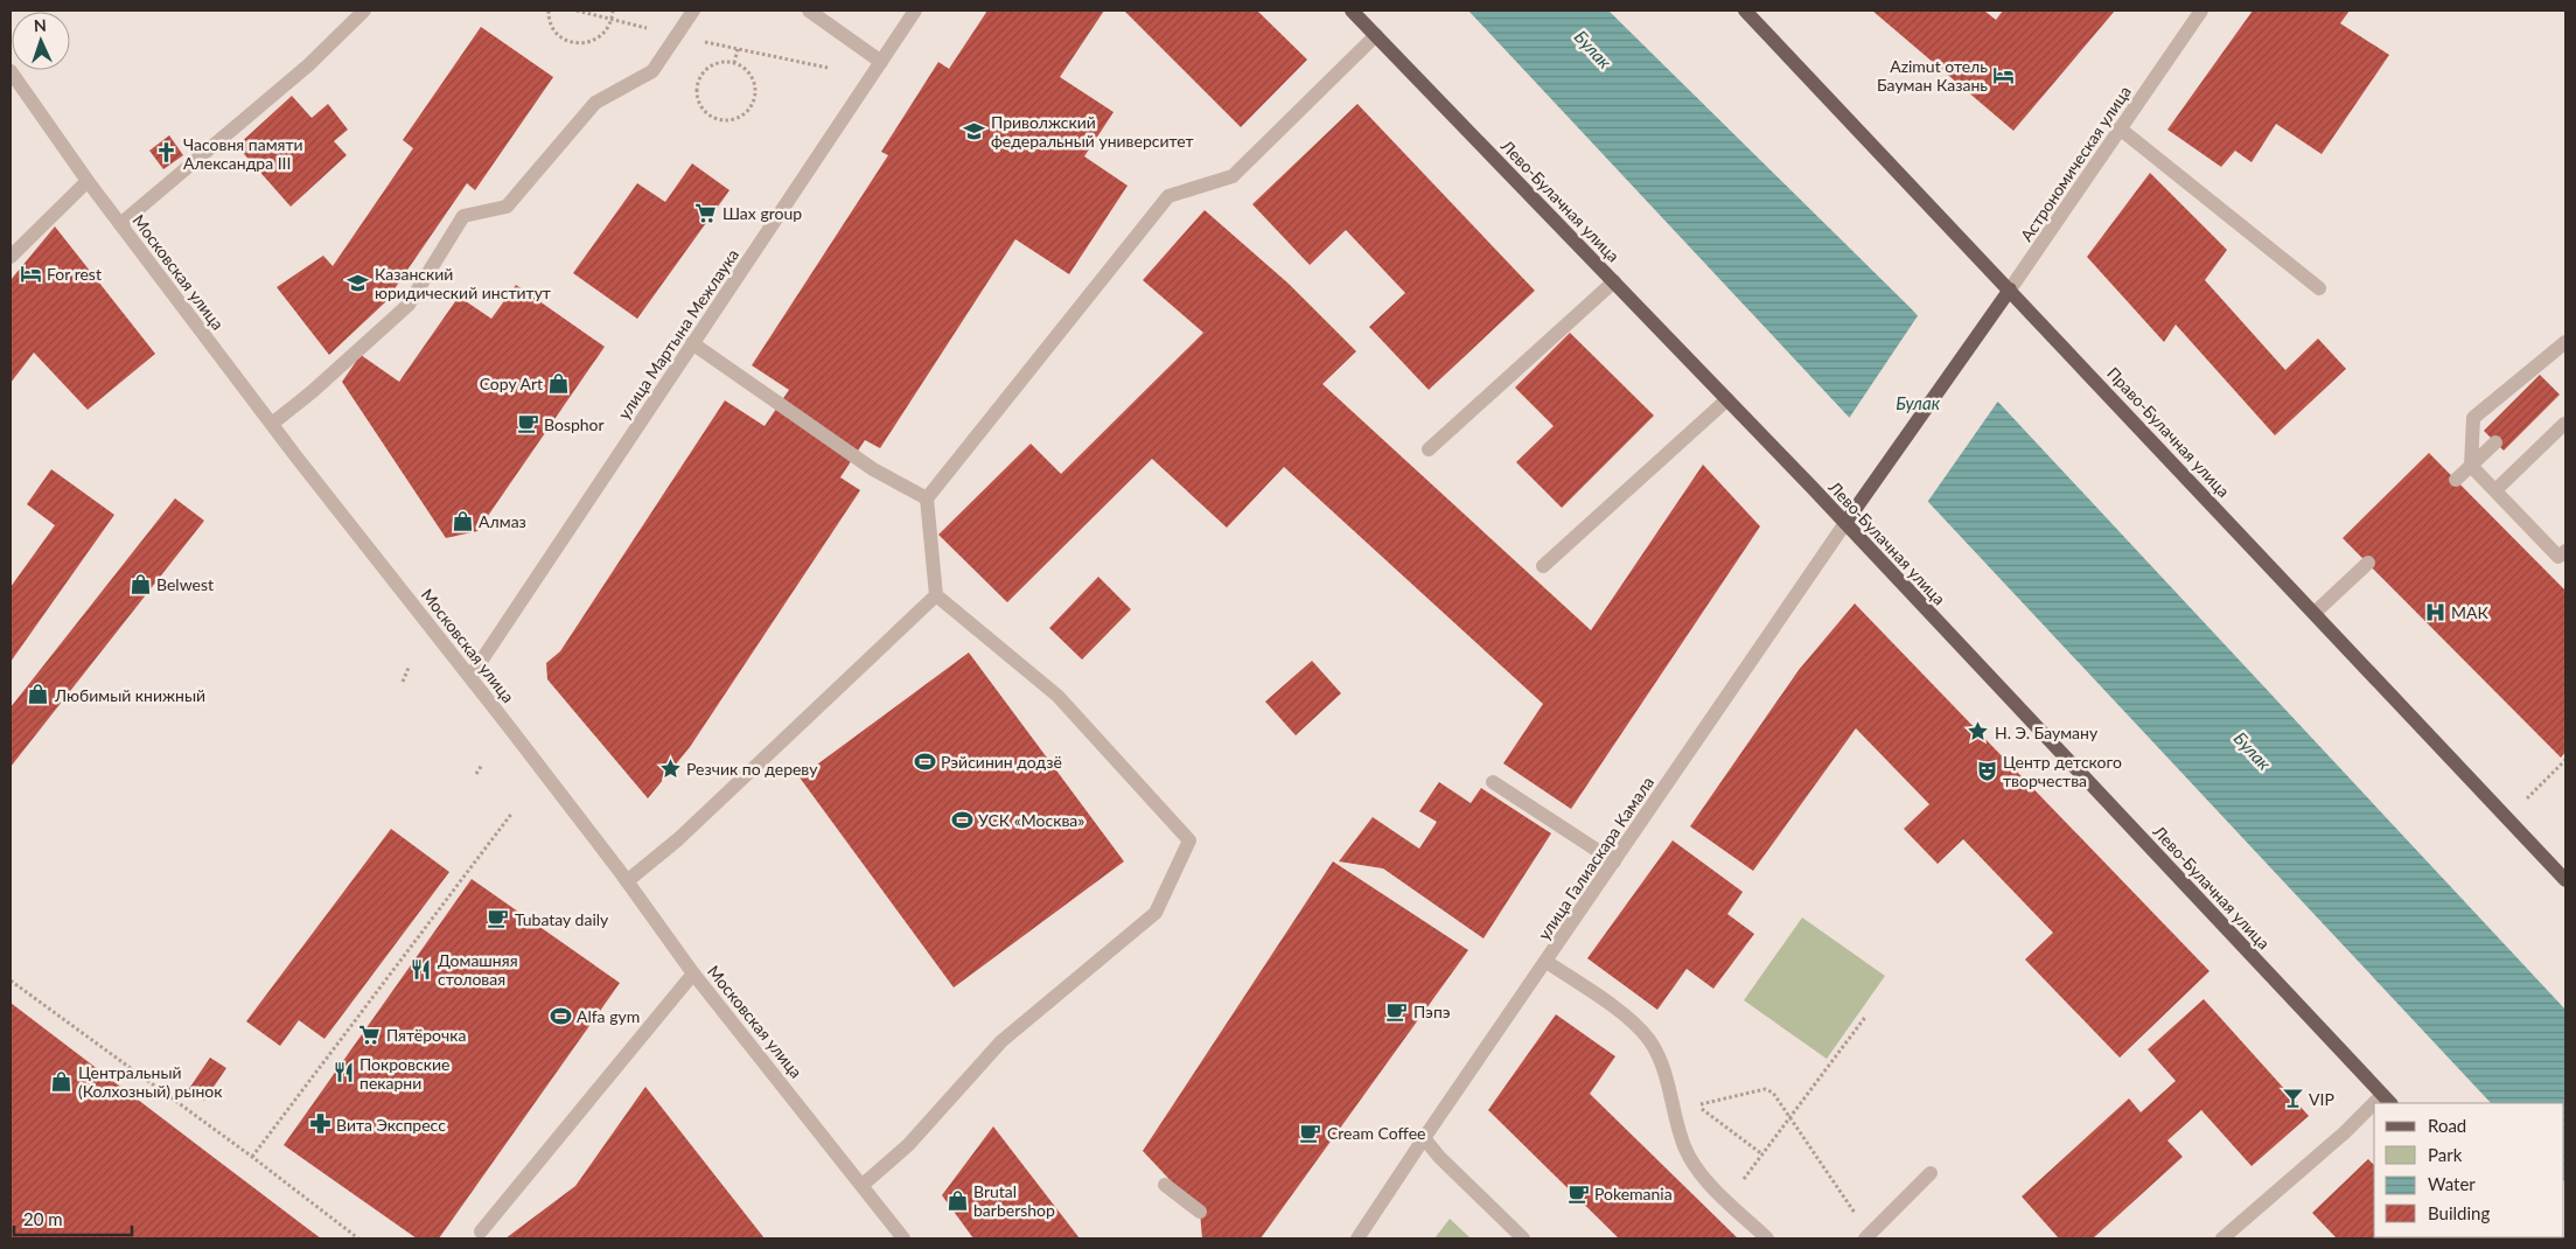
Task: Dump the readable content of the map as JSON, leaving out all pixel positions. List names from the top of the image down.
{
  "streets": {
    "main road": [
      "Астрономическая улица",
      "Лево-Булачная улица",
      "Право-Булачная улица",
      "улица Галиаскара Камала"
    ],
    "street": ["Московская улица", "улица Мартына Межлаука"]
  },
  "crossings": [
    ["Астрономическая улица", "Право-Булачная улица"],
    ["Астрономическая улица", "улица Галиаскара Камала"],
    ["Лево-Булачная улица", "улица Галиаскара Камала"],
    ["Московская улица", "улица Мартына Межлаука"]
  ],
  "water": ["Булак"],
  "places": {
    "hotel": ["Azimut отель Бауман Казань", "For rest"],
    "school or university": ["Приволжский федеральный университет", "Казанский юридический институт"],
    "church": ["Часовня памяти Александра III"],
    "supermarket": ["Шах group", "Пятёрочка"],
    "shop": [
      "Copy Art",
      "Алмаз",
      "Belwest",
      "Любимый книжный",
      "Центральный (Колхозный) рынок",
      "Brutal barbershop"
    ],
    "cafe": [
      "Bosphor",
      "Tubatay daily",
      "Пэпэ",
      "Cream Coffee",
      "Pokemania"
    ],
    "hospital": ["МАК"],
    "place": ["Н. Э. Бауману", "Резчик по дереву"],
    "sports": ["Рэйсинин додзё", "УСК «Москва»", "Alfa gym"],
    "theatre": ["Центр детского творчества"],
    "restaurant": ["Домашняя столовая", "Покровские пекарни"],
    "bar": ["VIP"],
    "pharmacy": ["Вита Экспресс"]
  },
  "legend": [
    "Road",
    "Park",
    "Water",
    "Building"
  ],
  "scale_bar": "20 m",
  "north": "top"
}
